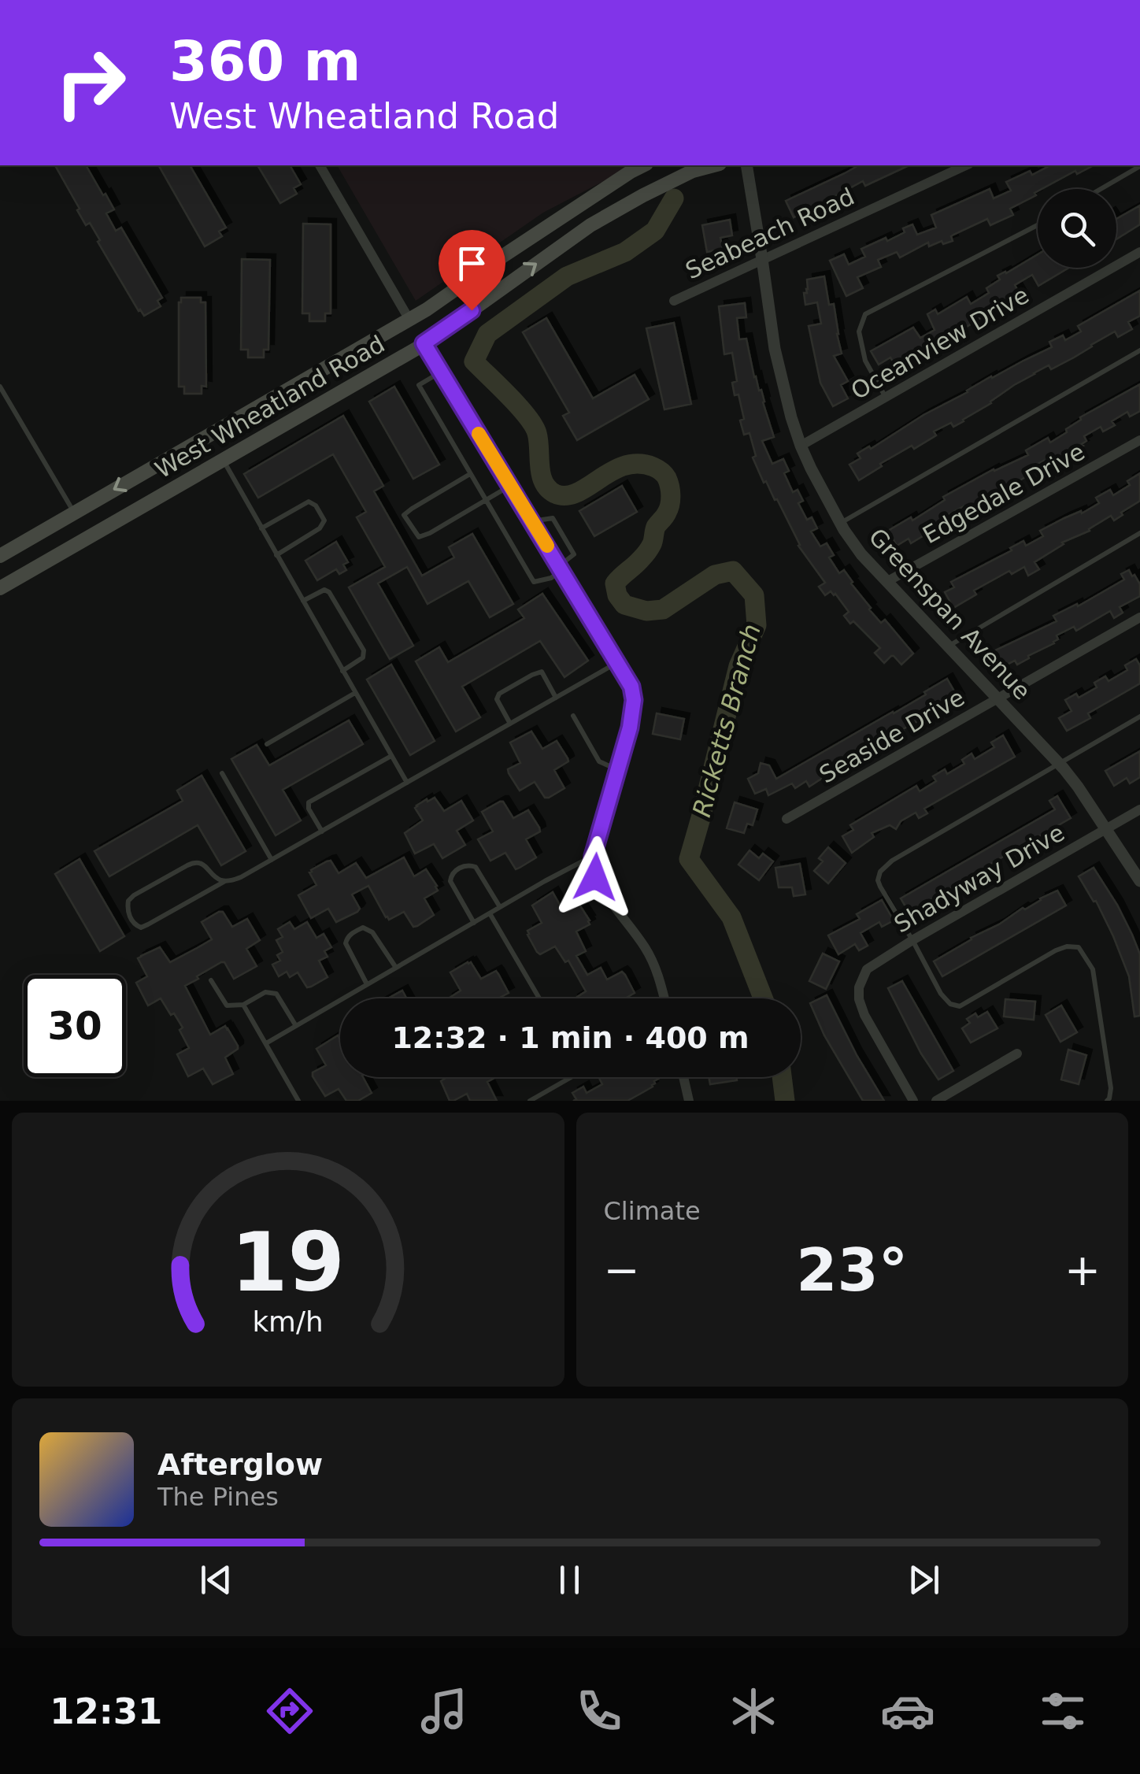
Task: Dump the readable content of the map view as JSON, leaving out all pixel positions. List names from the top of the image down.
{
  "streets": {
    "main road": ["West Wheatland Road"],
    "street": [
      "Seabeach Road",
      "Oceanview Drive",
      "Edgedale Drive",
      "Greenspan Avenue",
      "Seaside Drive",
      "Shadyway Drive"
    ]
  },
  "crossings": [
    ["Seabeach Road", "Greenspan Avenue"],
    ["Oceanview Drive", "Greenspan Avenue"],
    ["Edgedale Drive", "Greenspan Avenue"],
    ["Greenspan Avenue", "Seaside Drive"],
    ["Greenspan Avenue", "Shadyway Drive"]
  ],
  "water": ["Ricketts Branch"],
  "page": {
    "turn": ["360 m", "West Wheatland Road"],
    "limit": "30",
    "trip": "12:32 · 1 min · 400 m",
    "tile": "Climate",
    "heat": ["−", "23°", "+"],
    "song": ["Afterglow", "The Pines"],
    "tabs": "12:31",
    "gauge": ["19", "km/h"]
  }
}
